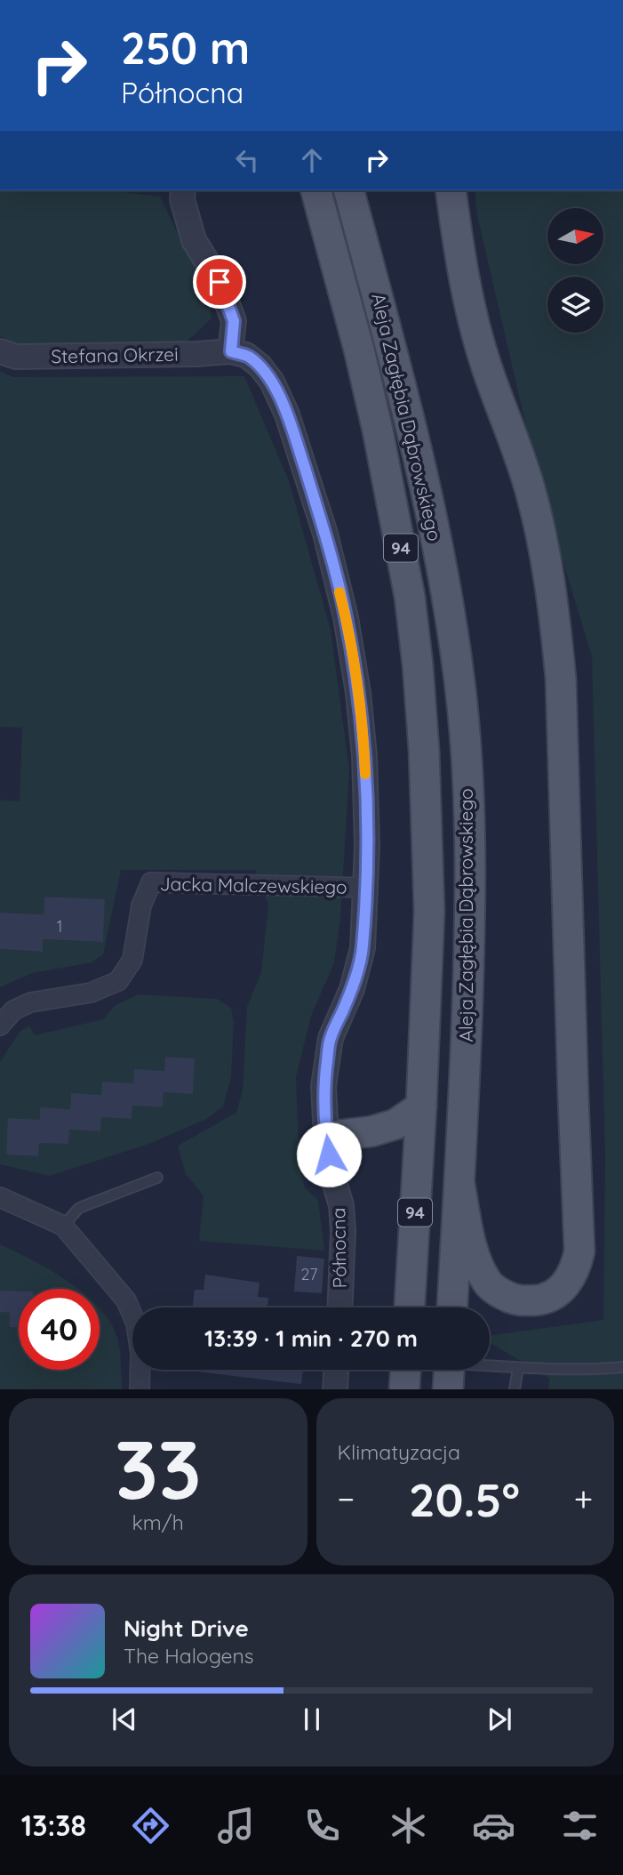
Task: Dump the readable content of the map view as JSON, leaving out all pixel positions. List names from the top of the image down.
{
  "streets": {
    "main road": ["Aleja Zagłębia Dąbrowskiego", "94"],
    "street": ["Stefana Okrzei", "Jacka Malczewskiego", "Północna"]
  },
  "crossings": [
    ["Stefana Okrzei", "Północna"],
    ["Jacka Malczewskiego", "Północna"]
  ],
  "house_numbers": ["1", "27"],
  "north": "right",
  "page": {
    "turn": ["250 m", "Północna"],
    "limit": "40",
    "trip": "13:39 · 1 min · 270 m",
    "tile": [
      ["33", "km/h"],
      "Klimatyzacja"
    ],
    "heat": ["−", "20.5°", "+"],
    "song": ["Night Drive", "The Halogens"],
    "tabs": "13:38"
  }
}
